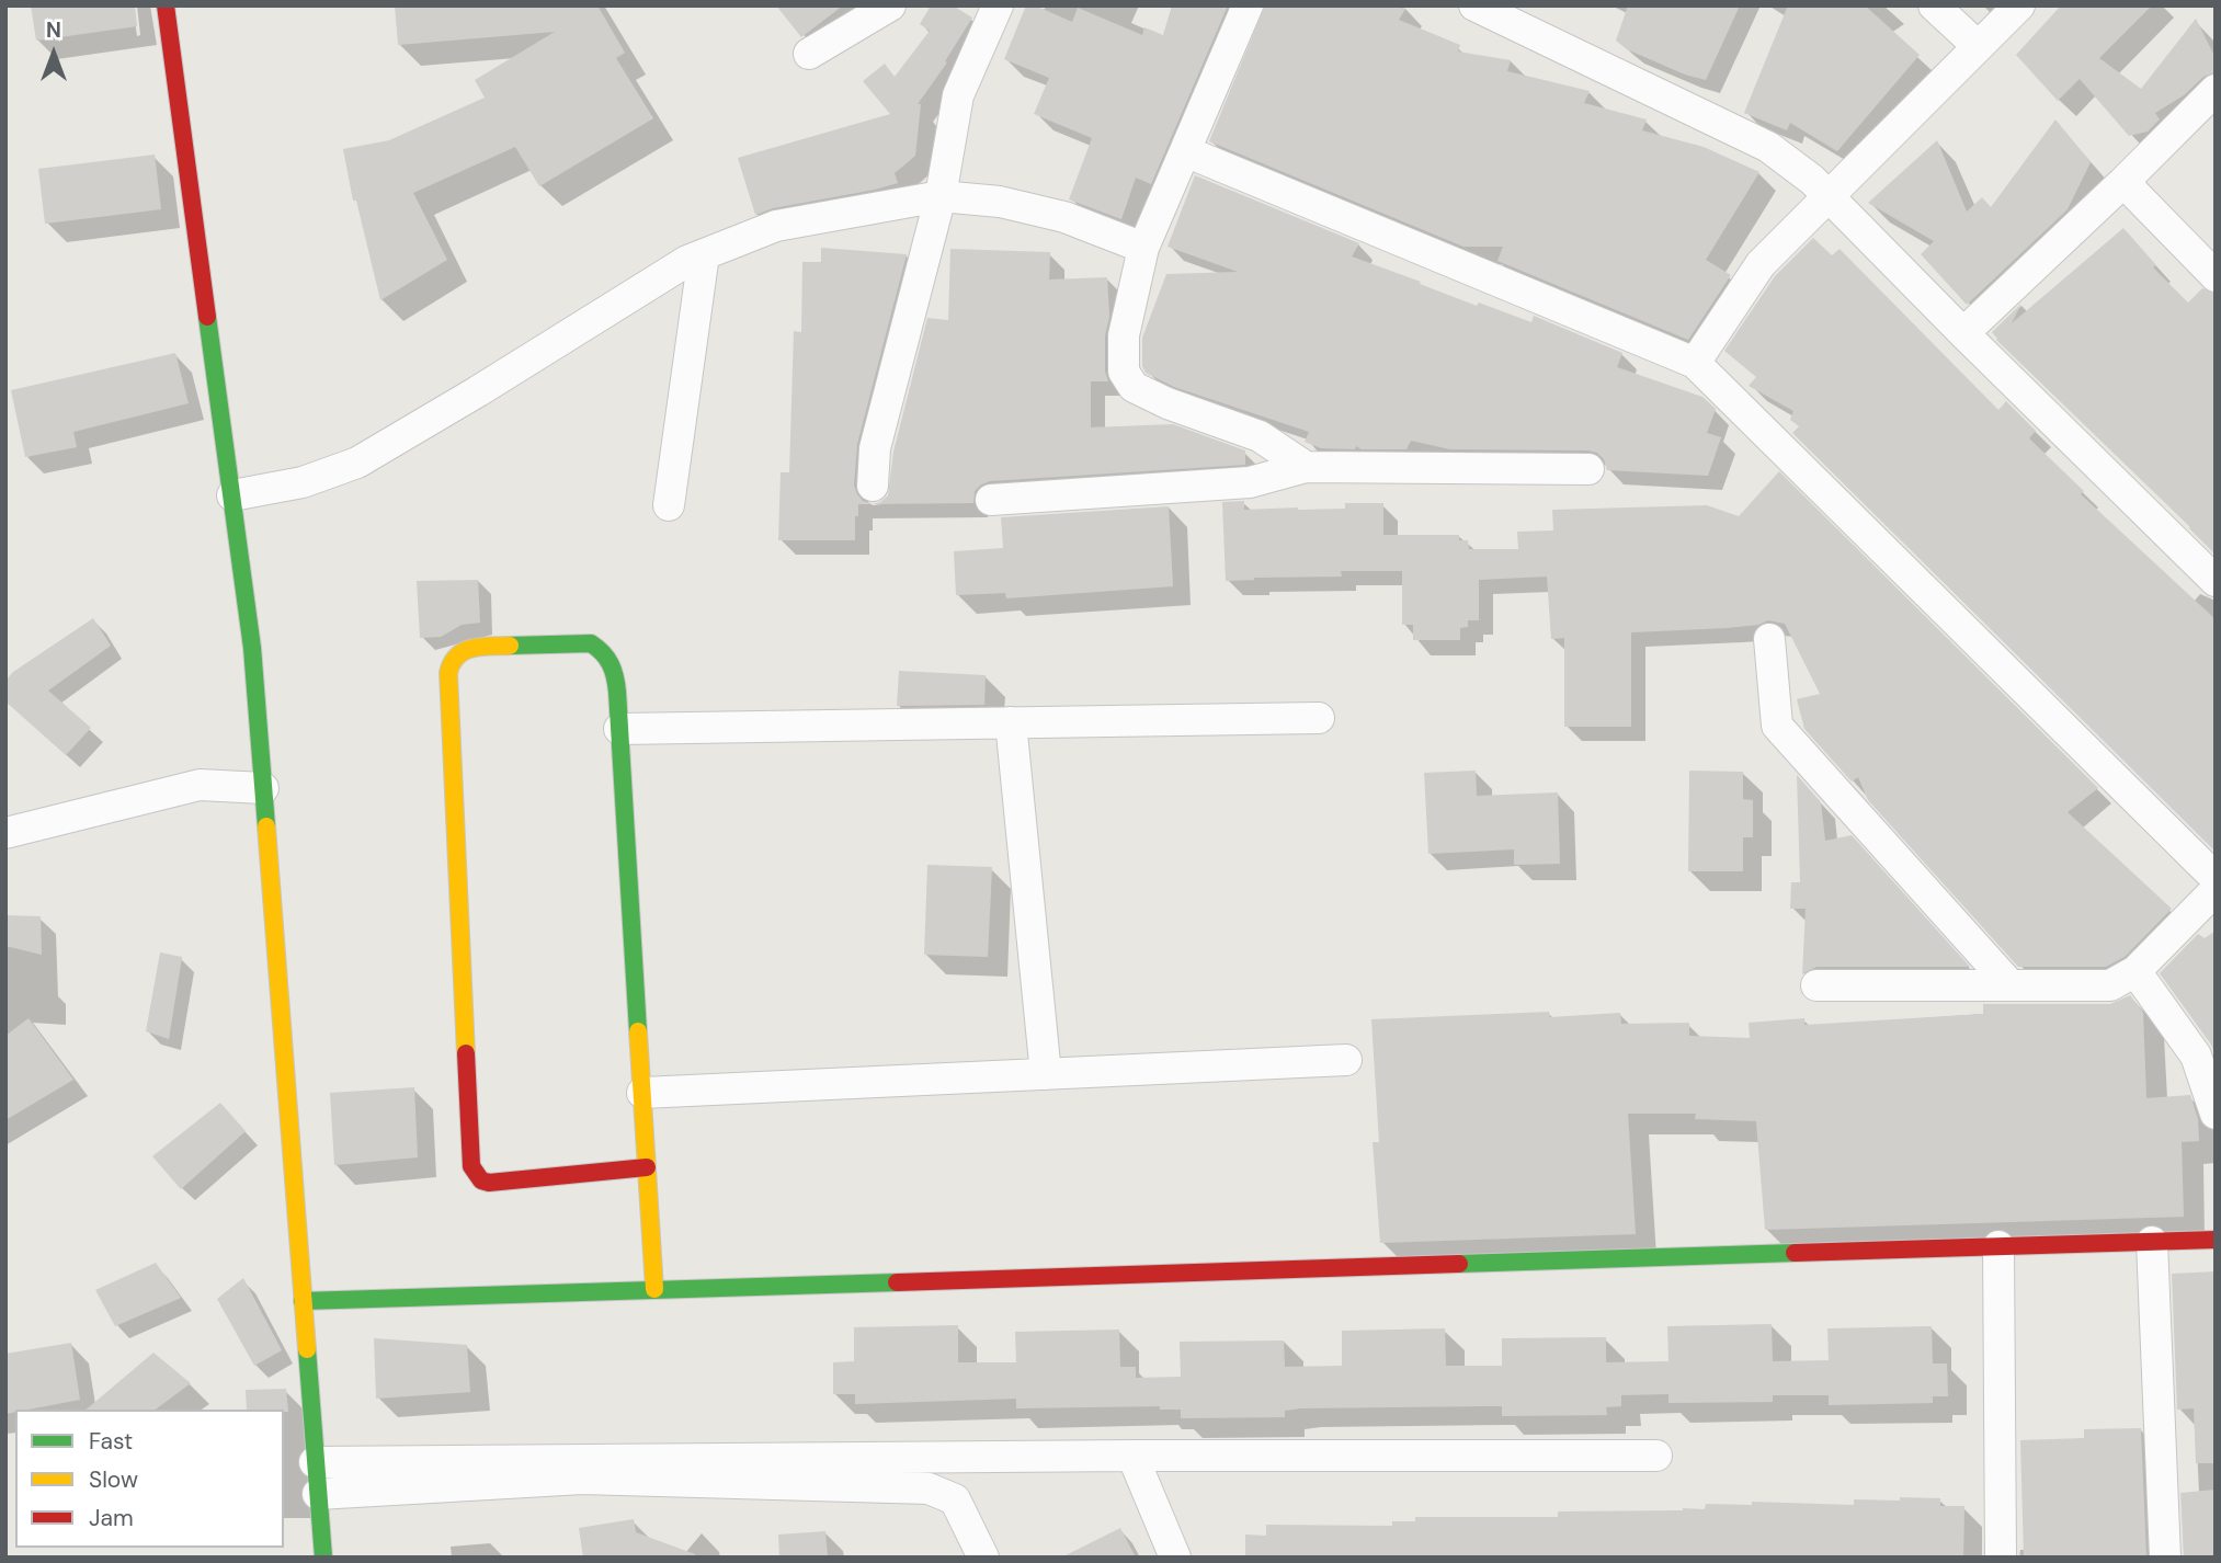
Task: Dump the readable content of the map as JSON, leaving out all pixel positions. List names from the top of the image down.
{
  "legend": ["Fast", "Slow", "Jam"],
  "north": "top"
}
